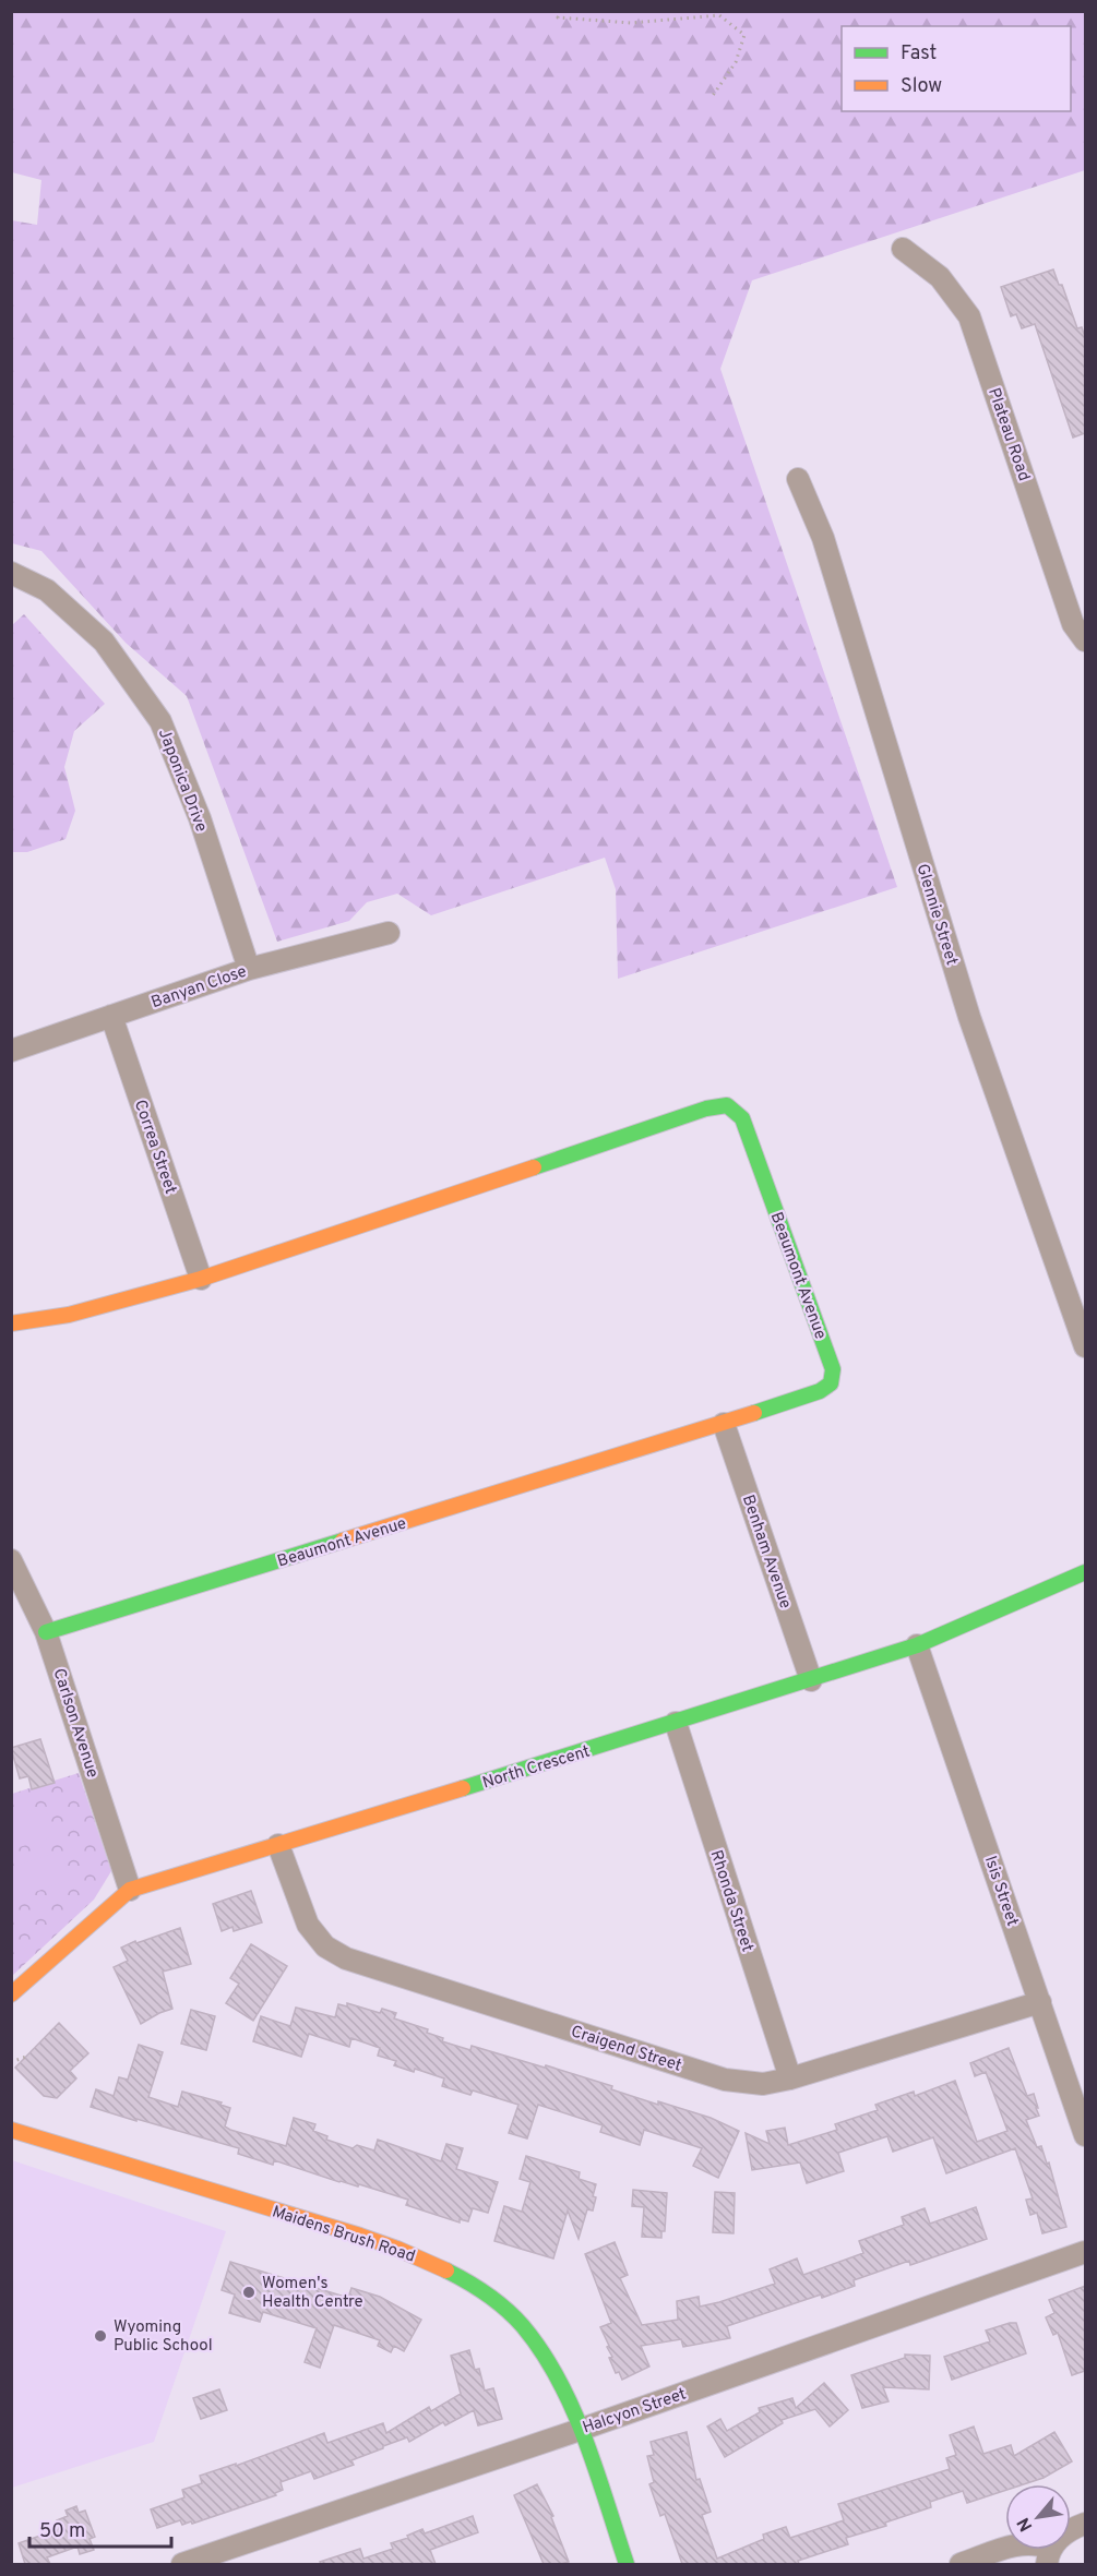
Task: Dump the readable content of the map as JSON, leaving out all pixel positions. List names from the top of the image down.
{
  "streets": {
    "street": [
      "Plateau Road",
      "Japonica Drive",
      "Glennie Street",
      "Banyan Close",
      "Correa Street",
      "Beaumont Avenue",
      "Benham Avenue",
      "Carlson Avenue",
      "North Crescent",
      "Isis Street",
      "Rhonda Street",
      "Craigend Street",
      "Maidens Brush Road",
      "Halcyon Street"
    ]
  },
  "crossings": [
    ["Japonica Drive", "Banyan Close"],
    ["Banyan Close", "Correa Street"],
    ["Correa Street", "Beaumont Avenue"],
    ["Beaumont Avenue", "Benham Avenue"],
    ["Beaumont Avenue", "Carlson Avenue"],
    ["Benham Avenue", "North Crescent"],
    ["Carlson Avenue", "North Crescent"],
    ["North Crescent", "Isis Street"],
    ["North Crescent", "Rhonda Street"],
    ["North Crescent", "Craigend Street"],
    ["Isis Street", "Craigend Street"],
    ["Rhonda Street", "Craigend Street"],
    ["Maidens Brush Road", "Halcyon Street"]
  ],
  "places": ["Women's Health Centre", "Wyoming Public School"],
  "legend": ["Fast", "Slow"],
  "scale_bar": "50 m",
  "north": "bottom left"
}
